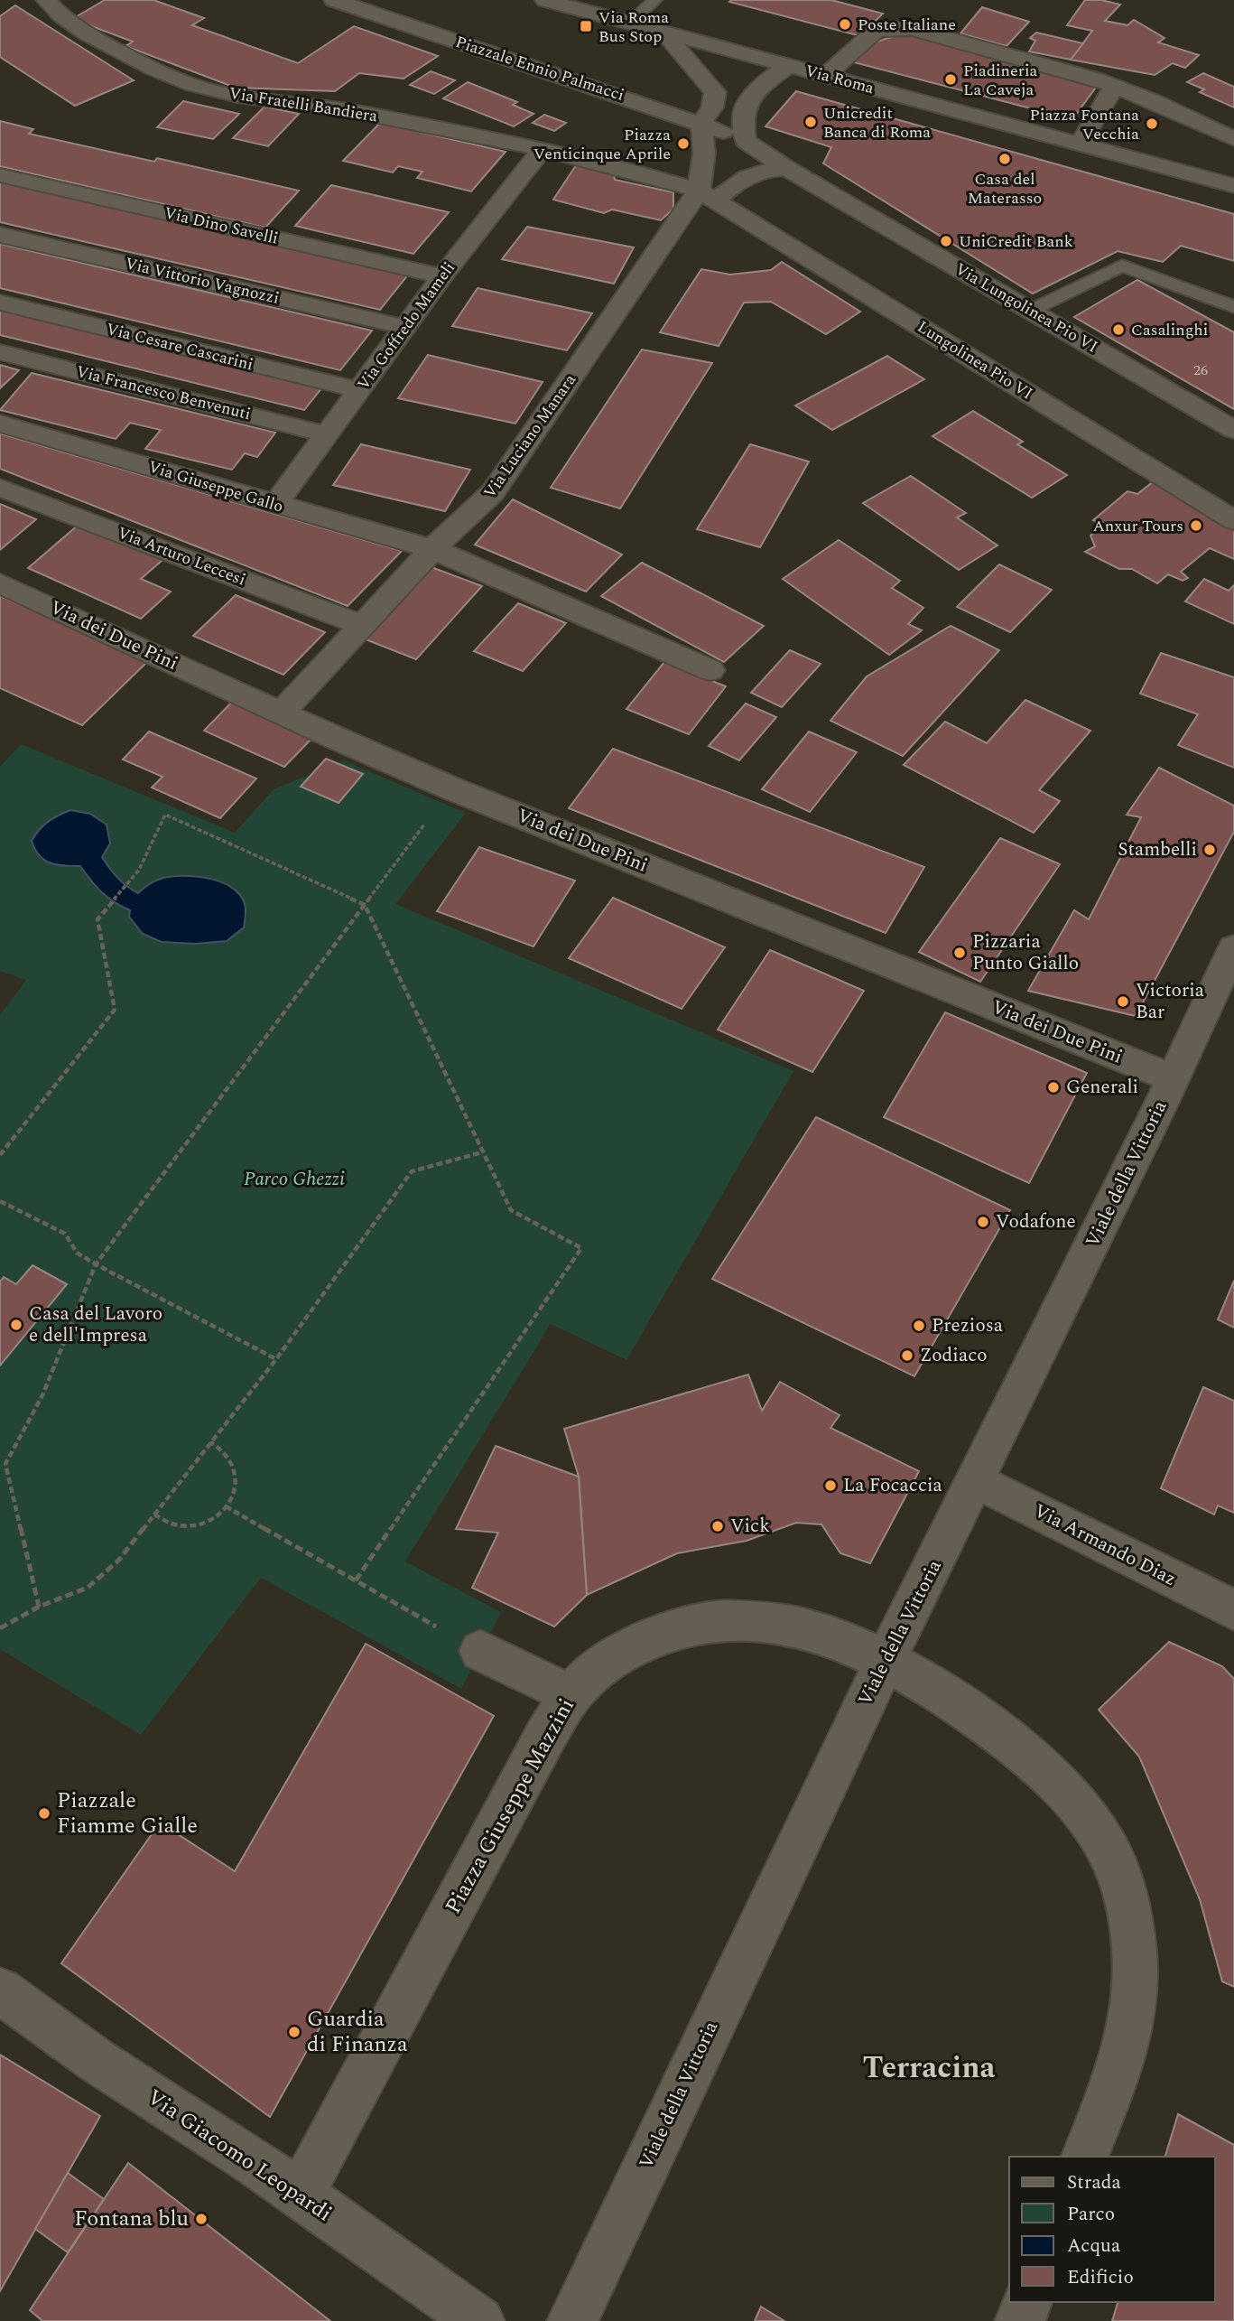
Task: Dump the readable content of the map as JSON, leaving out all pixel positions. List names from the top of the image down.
{
  "streets": {
    "street": [
      "Piazzale Ennio Palmacci",
      "Via Roma",
      "Via Fratelli Bandiera",
      "Via Dino Savelli",
      "Via Vittorio Vagnozzi",
      "Via Lungolinea Pio VI",
      "Via Goffredo Mameli",
      "Via Cesare Cascarini",
      "Lungolinea Pio VI",
      "Via Francesco Benvenuti",
      "Via Luciano Manara",
      "Via Giuseppe Gallo",
      "Via Arturo Leccesi",
      "Via dei Due Pini",
      "Viale della Vittoria",
      "Via Armando Diaz",
      "Piazza Giuseppe Mazzini",
      "Via Giacomo Leopardi"
    ]
  },
  "crossings": [
    ["Via Fratelli Bandiera", "Via Goffredo Mameli"],
    ["Via Fratelli Bandiera", "Lungolinea Pio VI"],
    ["Via Fratelli Bandiera", "Via Luciano Manara"],
    ["Via Dino Savelli", "Via Goffredo Mameli"],
    ["Via Vittorio Vagnozzi", "Via Goffredo Mameli"],
    ["Via Goffredo Mameli", "Via Cesare Cascarini"],
    ["Via Goffredo Mameli", "Via Francesco Benvenuti"],
    ["Via Goffredo Mameli", "Via Giuseppe Gallo"],
    ["Lungolinea Pio VI", "Via Luciano Manara"],
    ["Via Luciano Manara", "Via Giuseppe Gallo"],
    ["Via Luciano Manara", "Via Arturo Leccesi"],
    ["Via Luciano Manara", "Via dei Due Pini"],
    ["Via dei Due Pini", "Viale della Vittoria"],
    ["Viale della Vittoria", "Via Armando Diaz"],
    ["Viale della Vittoria", "Piazza Giuseppe Mazzini"],
    ["Piazza Giuseppe Mazzini", "Via Giacomo Leopardi"]
  ],
  "districts": ["Terracina"],
  "parks": ["Parco Ghezzi"],
  "places": {
    "other": [
      "Poste Italiane",
      "Piadineria La Caveja",
      "Unicredit Banca di Roma",
      "Piazza Fontana Vecchia",
      "Piazza Venticinque Aprile",
      "Casa del Materasso",
      "UniCredit Bank",
      "Casalinghi",
      "Anxur Tours",
      "Stambelli",
      "Pizzaria Punto Giallo",
      "Victoria Bar",
      "Generali",
      "Vodafone",
      "Casa del Lavoro e dell'Impresa",
      "Preziosa",
      "Zodiaco",
      "La Focaccia",
      "Vick",
      "Piazzale Fiamme Gialle",
      "Guardia di Finanza",
      "Fontana blu"
    ],
    "transit": ["Via Roma Bus Stop"]
  },
  "house_numbers": ["26"],
  "legend": [
    "Strada",
    "Parco",
    "Acqua",
    "Edificio"
  ]
}
